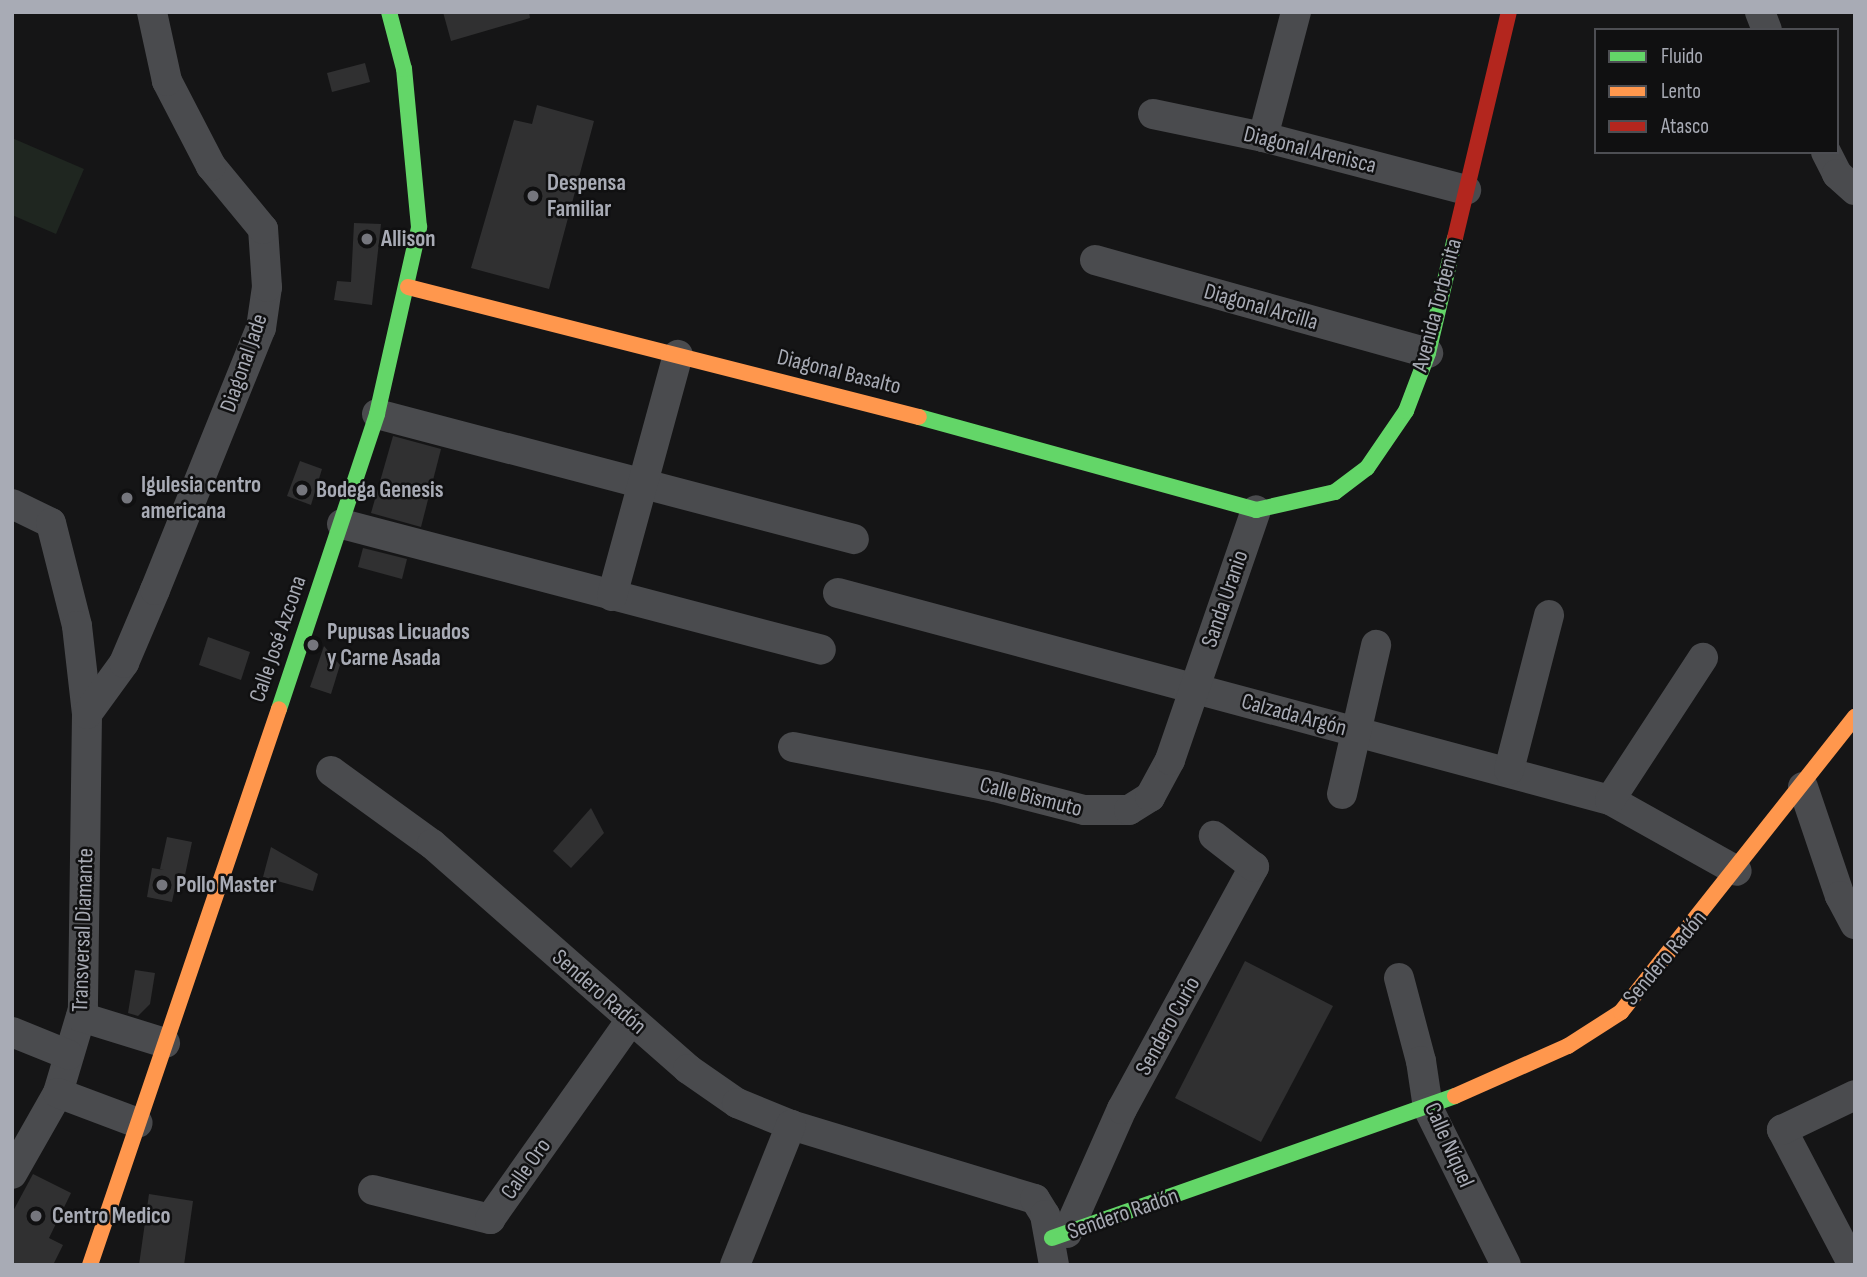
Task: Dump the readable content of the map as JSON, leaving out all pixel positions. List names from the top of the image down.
{
  "streets": {
    "street": [
      "Diagonal Arenisca",
      "Avenida Torbenita",
      "Diagonal Arcilla",
      "Diagonal Jade",
      "Diagonal Basalto",
      "Sanda Uranio",
      "Calle José Azcona",
      "Calzada Argón",
      "Calle Bismuto",
      "Transversal Diamante",
      "Sendero Radón",
      "Sendero Curio",
      "Calle Níquel",
      "Calle Oro"
    ]
  },
  "crossings": [
    ["Diagonal Arenisca", "Avenida Torbenita"],
    ["Avenida Torbenita", "Diagonal Arcilla"],
    ["Avenida Torbenita", "Diagonal Basalto"],
    ["Avenida Torbenita", "Sanda Uranio"],
    ["Diagonal Jade", "Transversal Diamante"],
    ["Diagonal Basalto", "Sanda Uranio"],
    ["Diagonal Basalto", "Calle José Azcona"],
    ["Sanda Uranio", "Calzada Argón"],
    ["Sanda Uranio", "Calle Bismuto"],
    ["Calzada Argón", "Calle Bismuto"],
    ["Calzada Argón", "Sendero Radón"],
    ["Sendero Radón", "Sendero Curio"],
    ["Sendero Radón", "Calle Níquel"],
    ["Sendero Radón", "Calle Oro"]
  ],
  "places": [
    "Despensa Familiar",
    "Allison",
    "Bodega Genesis",
    "Igulesia centro americana",
    "Pupusas Licuados y Carne Asada",
    "Pollo Master",
    "Centro Medico"
  ],
  "legend": ["Fluido", "Lento", "Atasco"]
}
